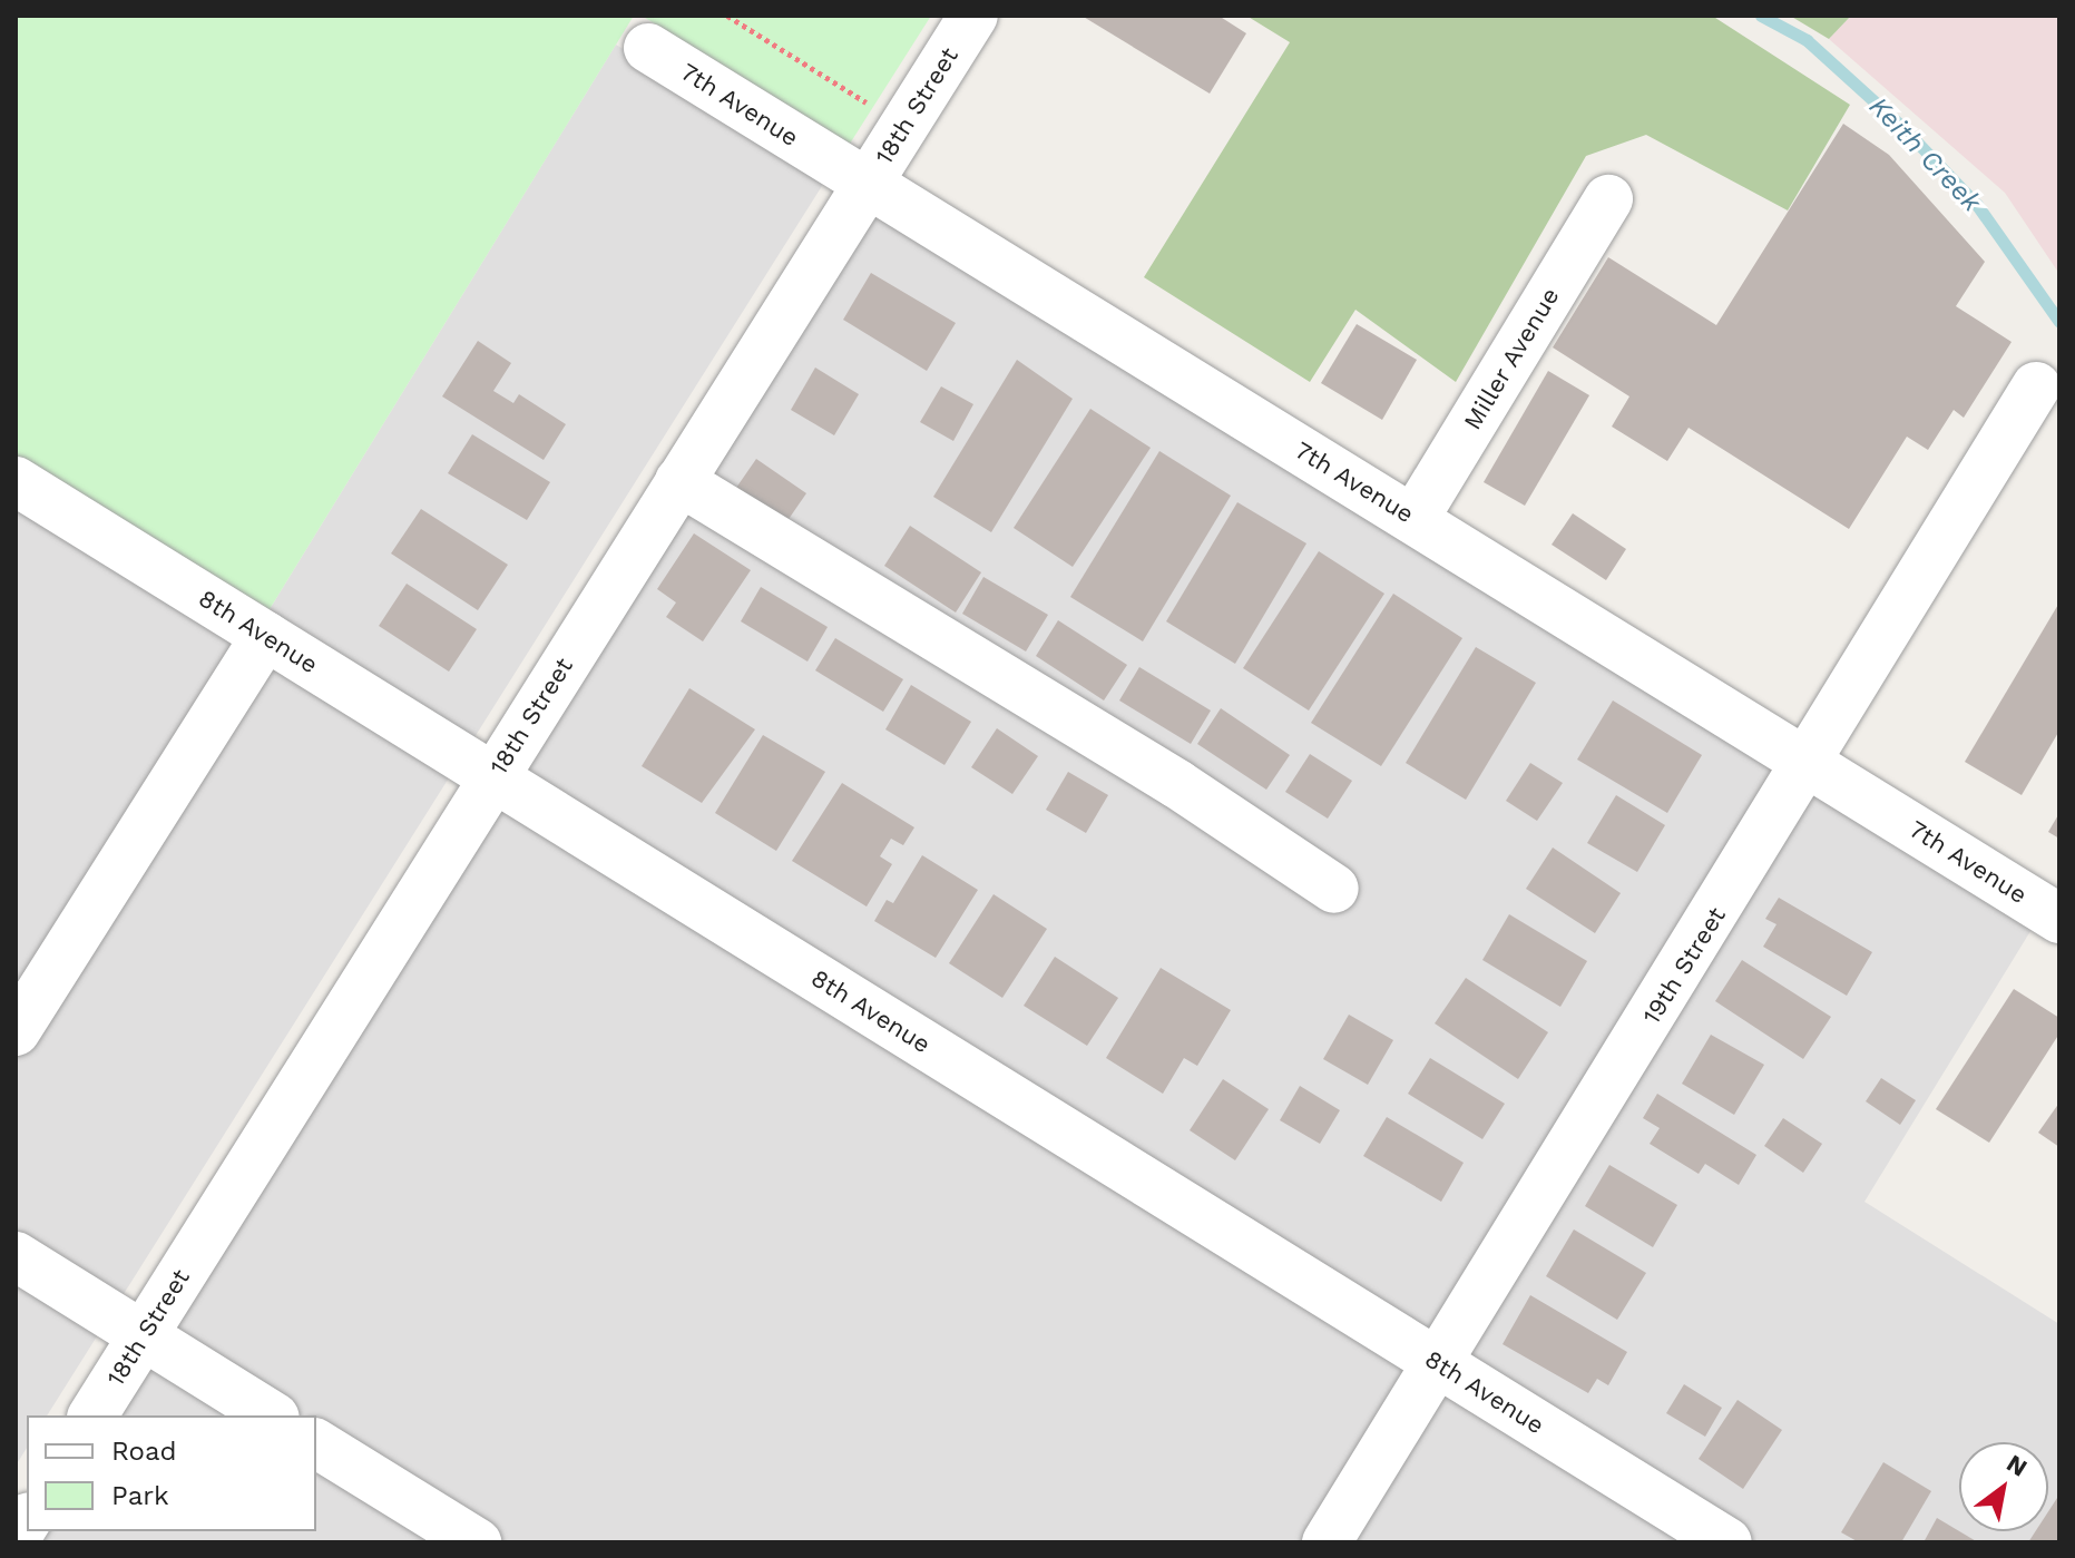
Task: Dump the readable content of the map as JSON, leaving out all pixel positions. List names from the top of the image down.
{
  "streets": {
    "street": [
      "7th Avenue",
      "18th Street",
      "Miller Avenue",
      "8th Avenue",
      "19th Street"
    ]
  },
  "crossings": [
    ["7th Avenue", "18th Street"],
    ["7th Avenue", "Miller Avenue"],
    ["7th Avenue", "19th Street"],
    ["18th Street", "8th Avenue"],
    ["8th Avenue", "19th Street"]
  ],
  "water": ["Keith Creek"],
  "legend": ["Road", "Park"],
  "north": "top right"
}
